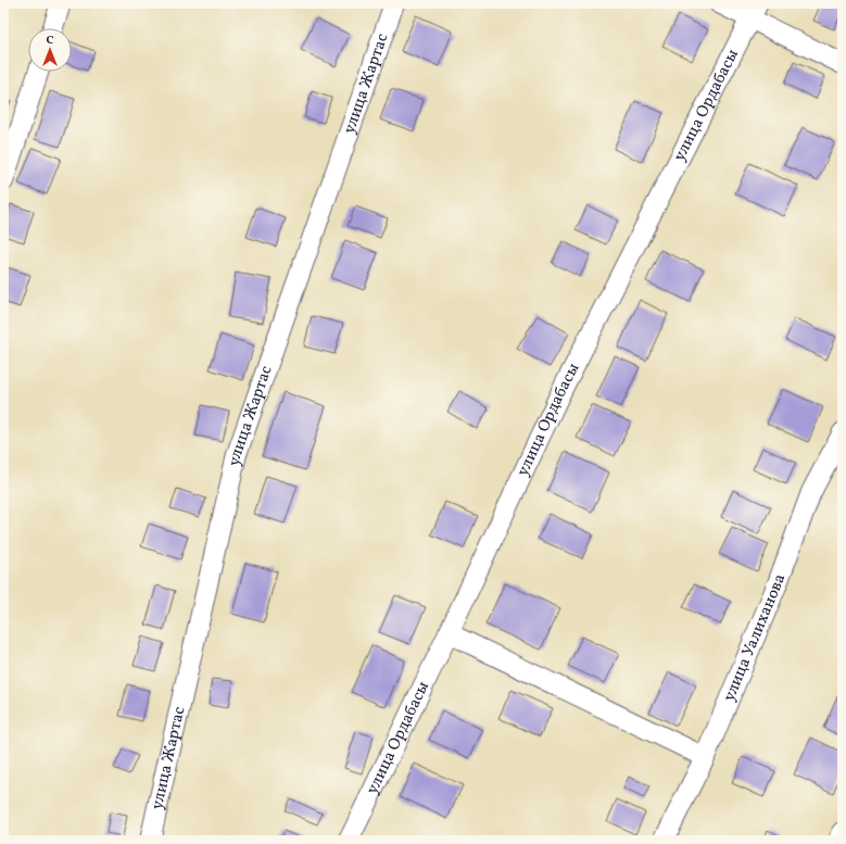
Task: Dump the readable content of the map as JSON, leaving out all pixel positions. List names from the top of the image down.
{
  "streets": {
    "street": ["улица Жартас", "улица Ордабасы", "улица Уалиханова"]
  },
  "north": "top"
}
